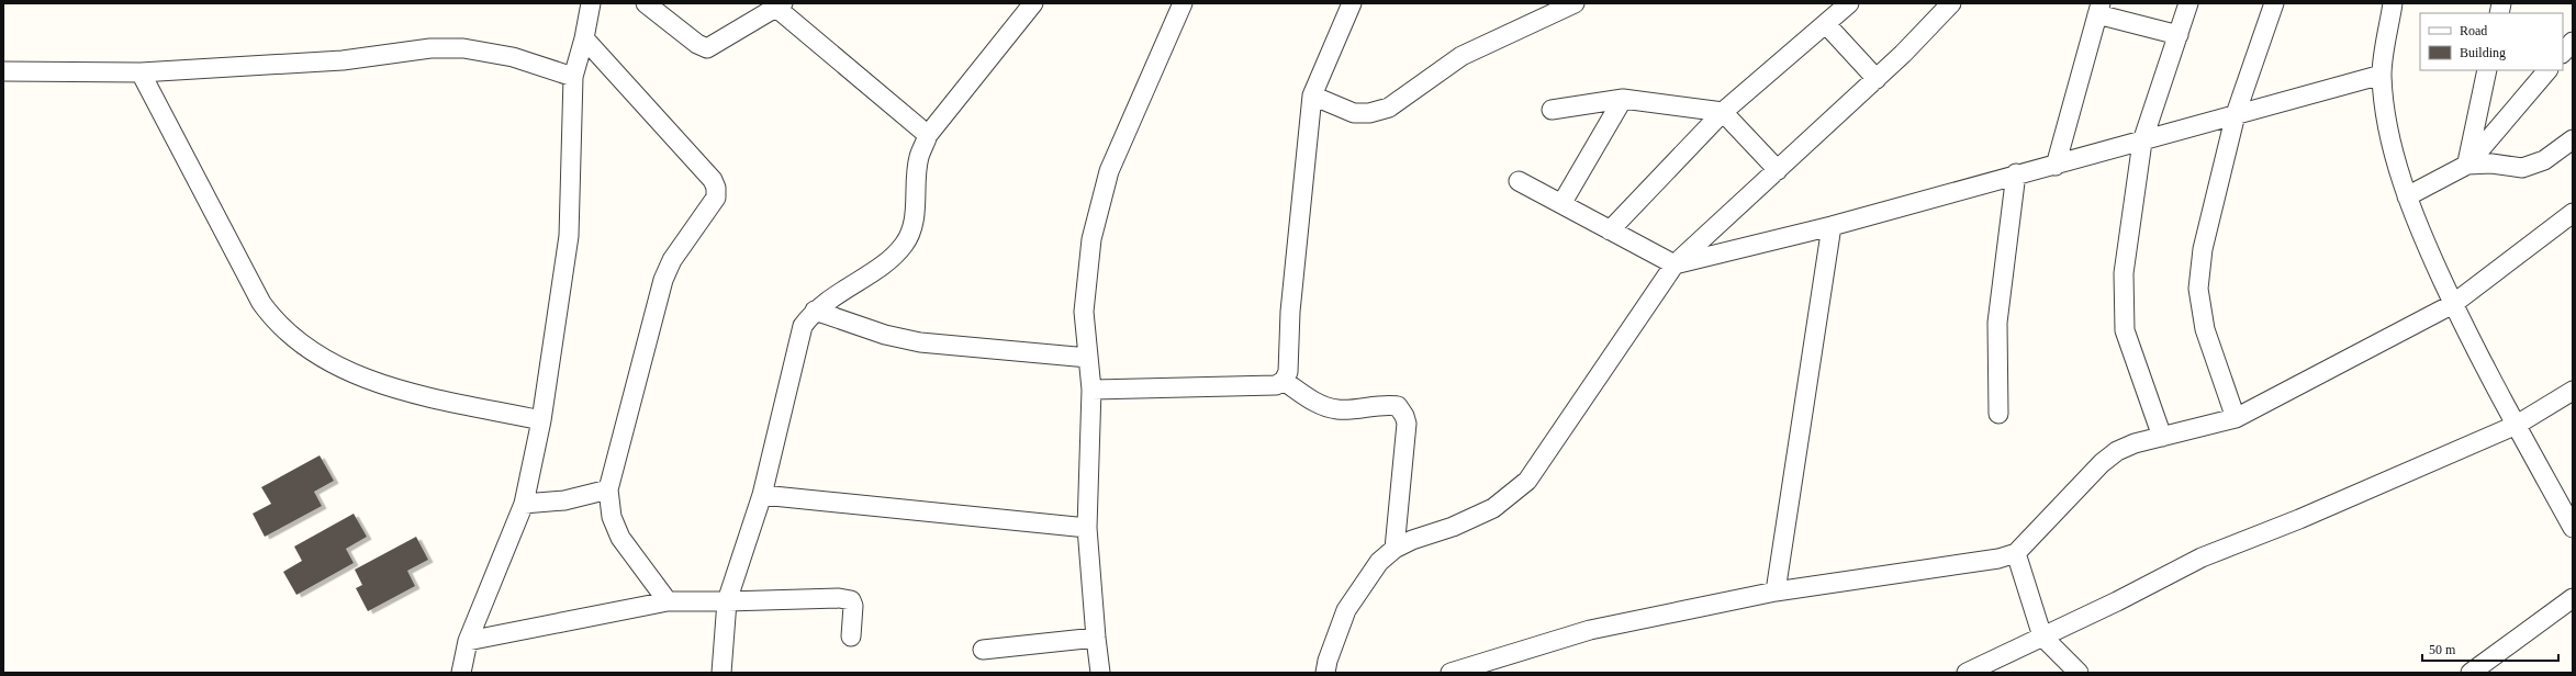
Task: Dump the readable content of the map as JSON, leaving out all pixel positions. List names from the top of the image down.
{
  "legend": ["Road", "Building"],
  "scale_bar": "50 m"
}
